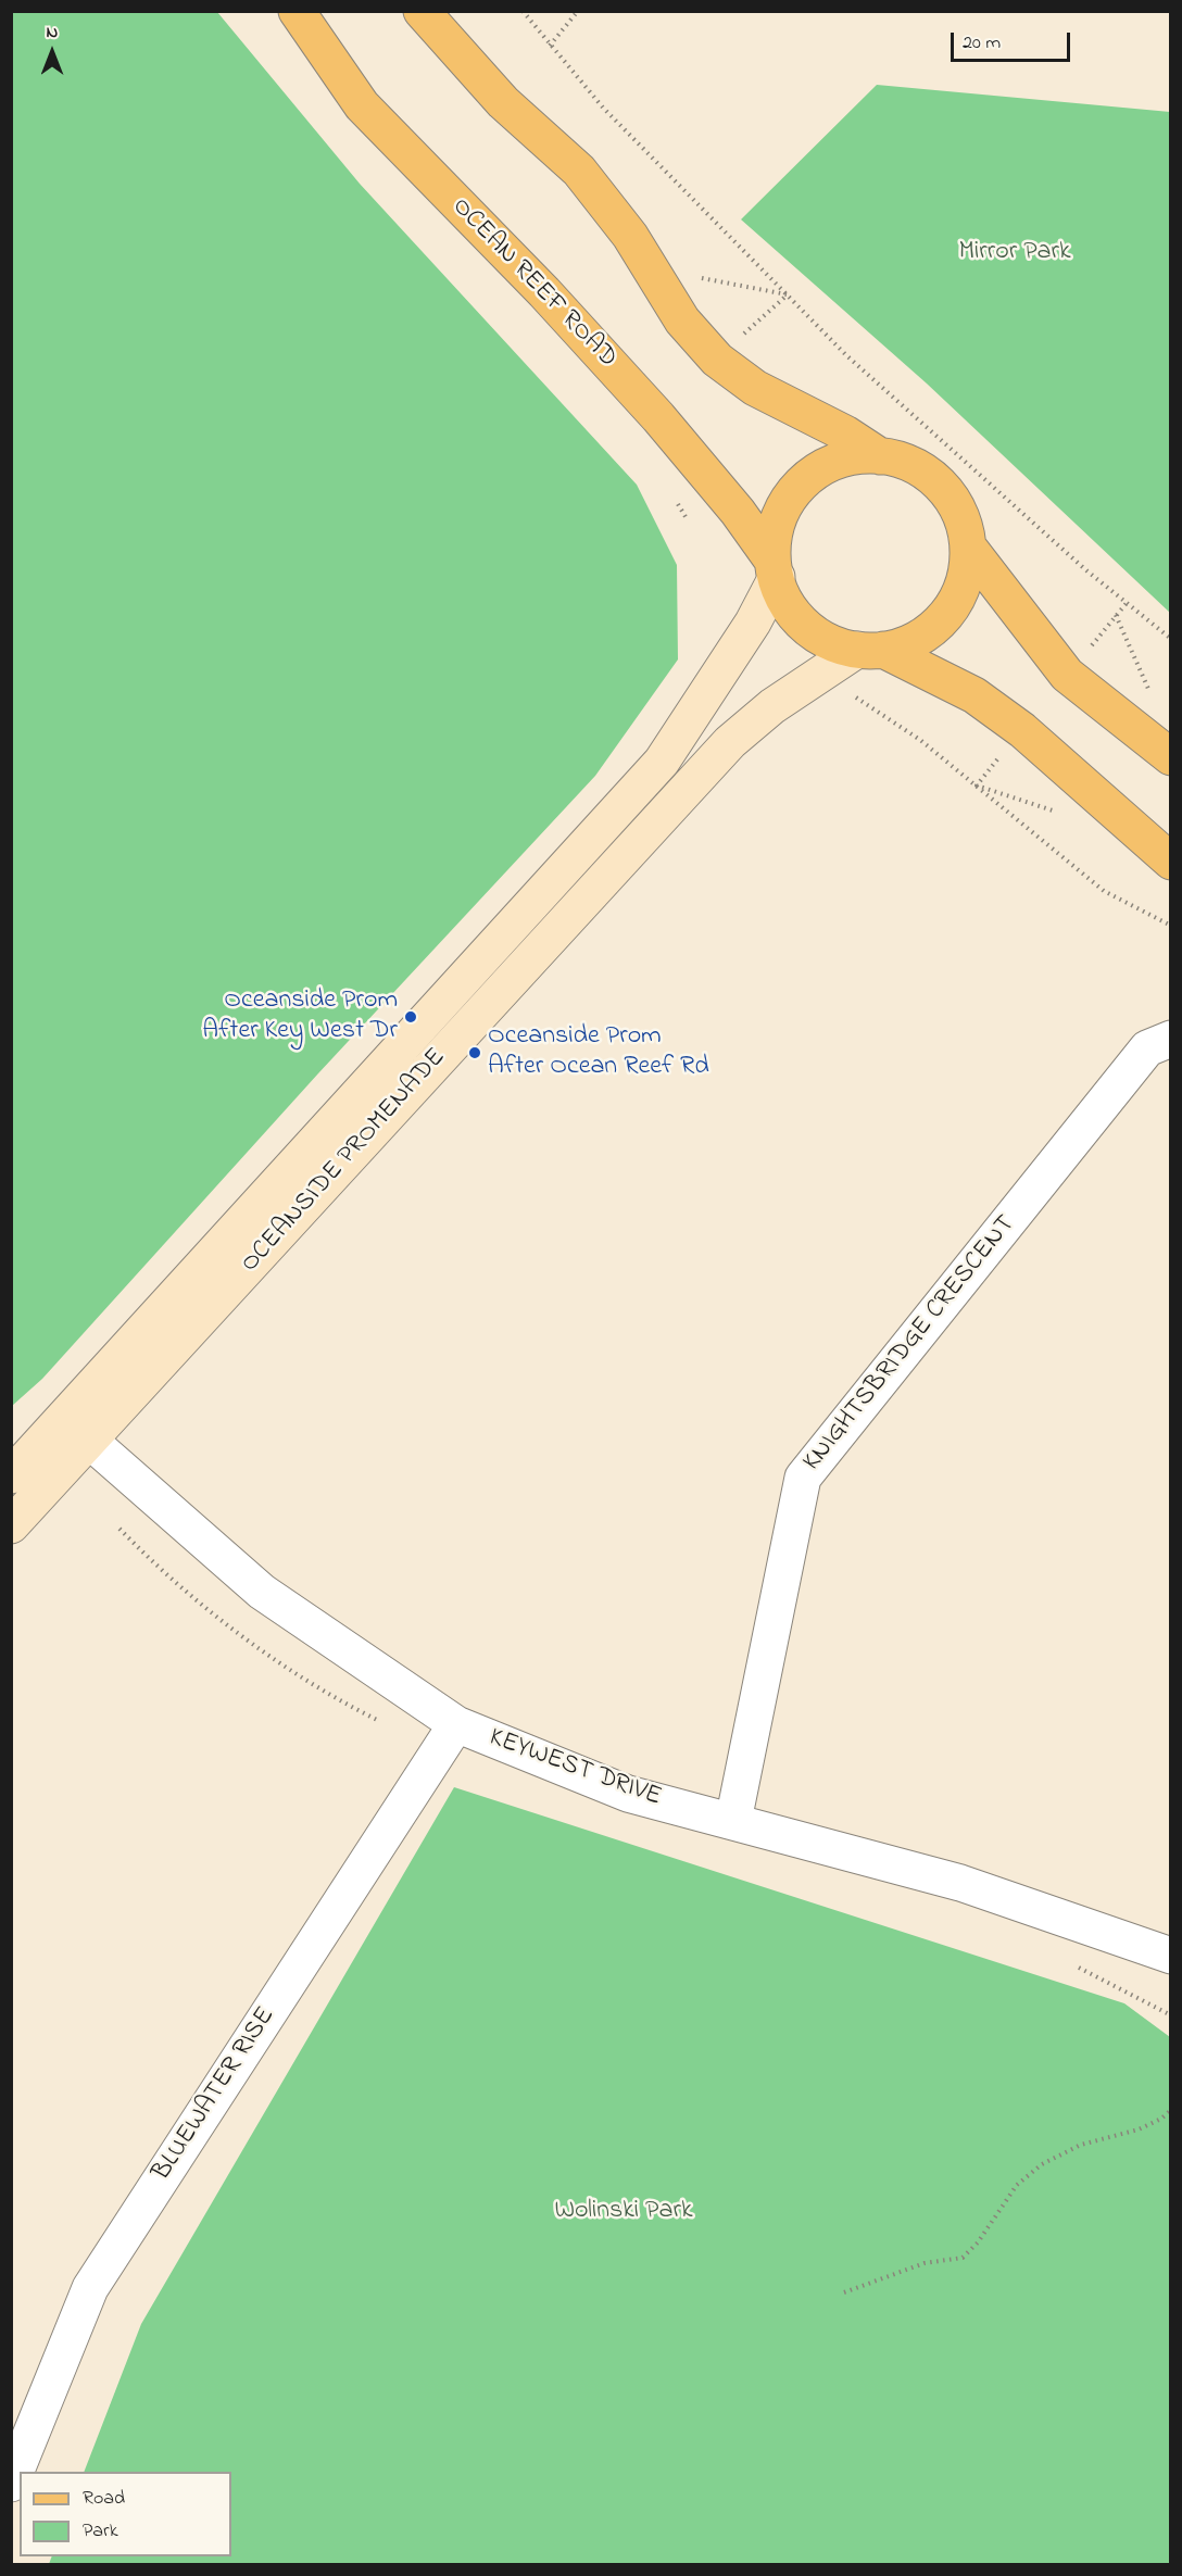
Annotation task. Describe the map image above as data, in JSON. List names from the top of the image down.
{
  "streets": {
    "main road": ["OCEAN REEF ROAD", "OCEANSIDE PROMENADE"],
    "street": ["KNIGHTSBRIDGE CRESCENT", "KEYWEST DRIVE", "BLUEWATER RISE"]
  },
  "crossings": [
    ["OCEAN REEF ROAD", "OCEANSIDE PROMENADE"],
    ["OCEANSIDE PROMENADE", "KEYWEST DRIVE"],
    ["KNIGHTSBRIDGE CRESCENT", "KEYWEST DRIVE"],
    ["KEYWEST DRIVE", "BLUEWATER RISE"]
  ],
  "parks": ["Mirror Park", "Wolinski Park"],
  "places": ["Oceanside Prom After Key West Dr", "Oceanside Prom After Ocean Reef Rd"],
  "legend": ["Road", "Park"],
  "scale_bar": "20 m",
  "north": "top"
}
